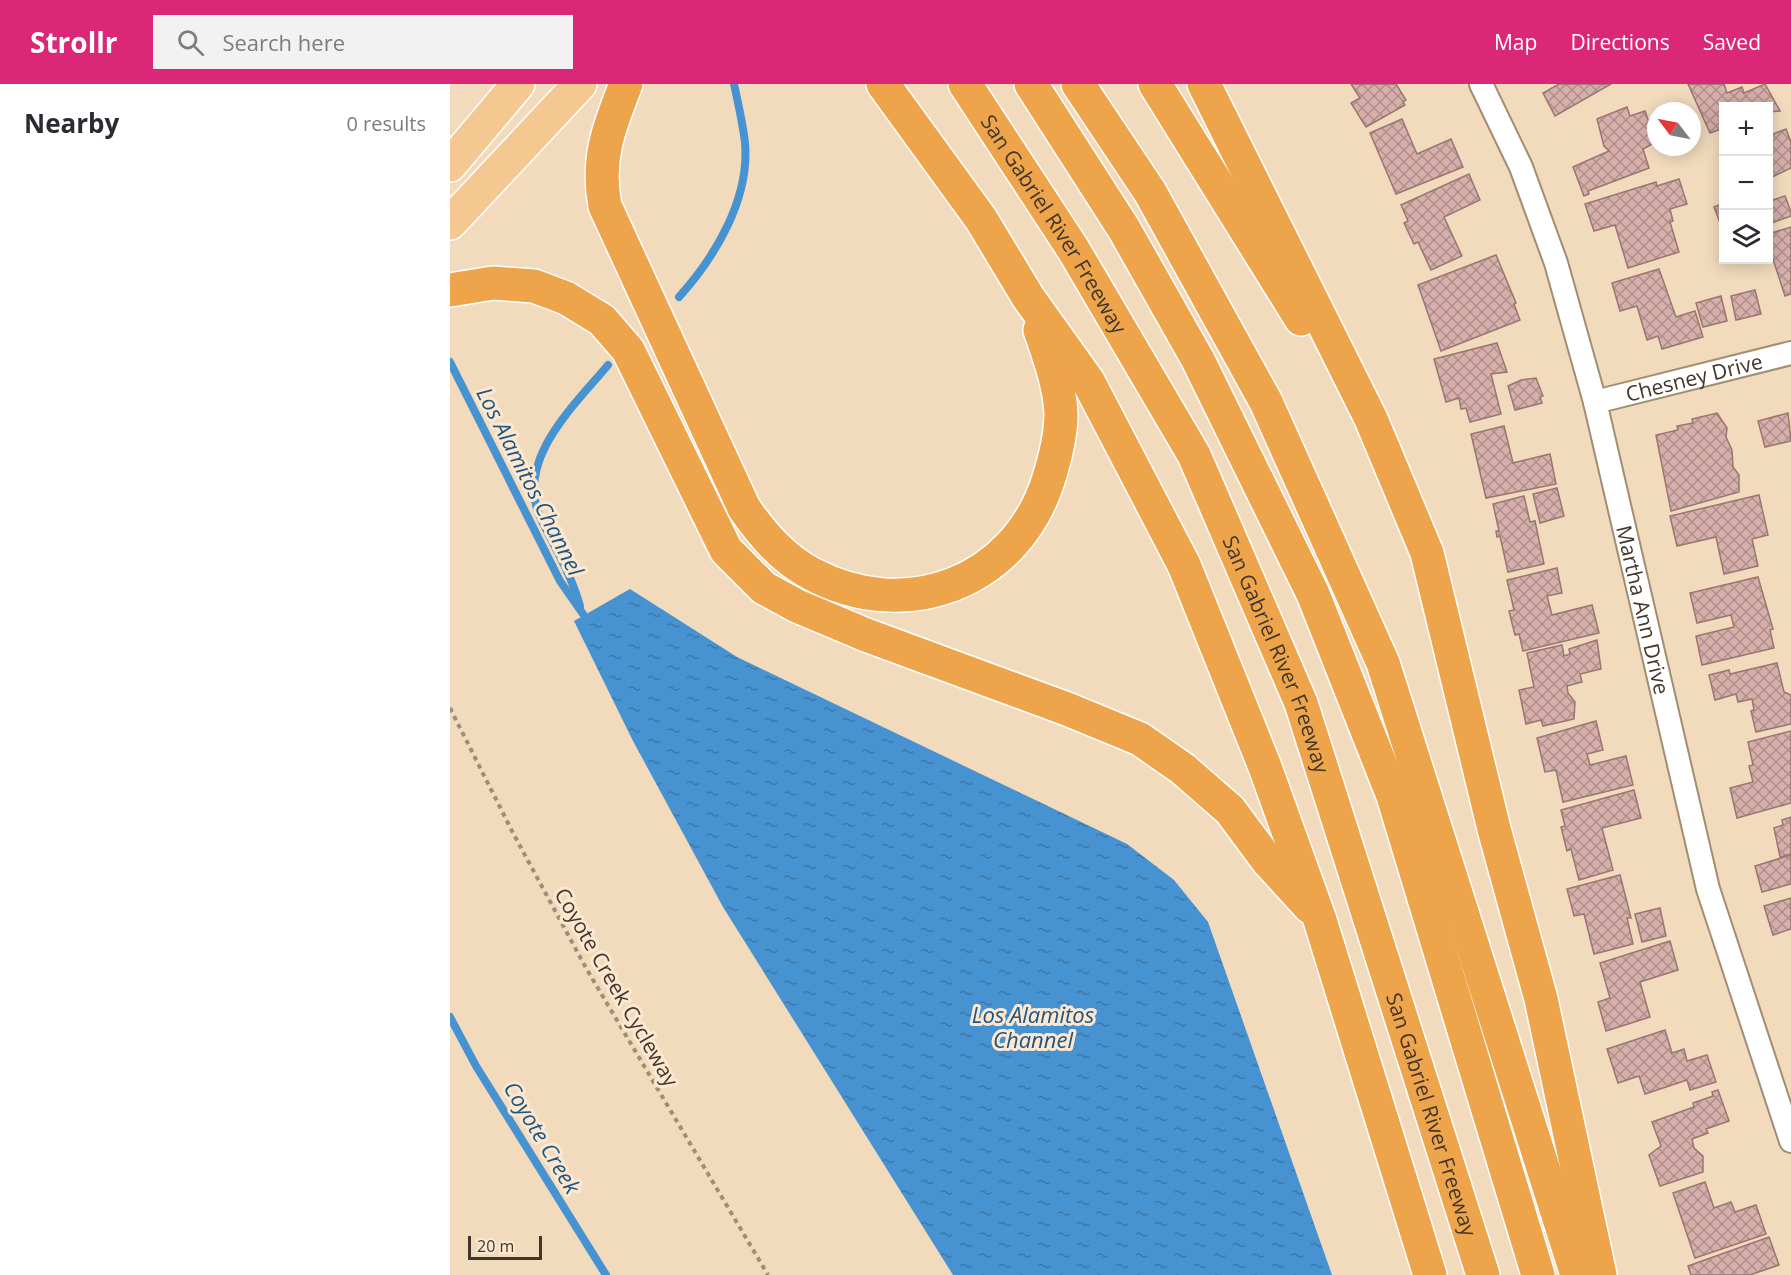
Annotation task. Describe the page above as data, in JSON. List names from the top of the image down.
{
  "streets": {
    "highway": ["San Gabriel River Freeway"],
    "street": ["Chesney Drive", "Martha Ann Drive"],
    "path": ["Coyote Creek Cycleway"]
  },
  "crossings": [
    ["Chesney Drive", "Martha Ann Drive"]
  ],
  "water": ["Los Alamitos Channel", "Coyote Creek"],
  "scale_bar": "20 m",
  "north": "top left",
  "page": {
    "header": "Strollr",
    "search": "Search here",
    "nav": ["Map", "Directions", "Saved"],
    "heading": ["Nearby", "0 results"],
    "map_buttons": ["+", "−"],
    "scale": "20 m"
  }
}
